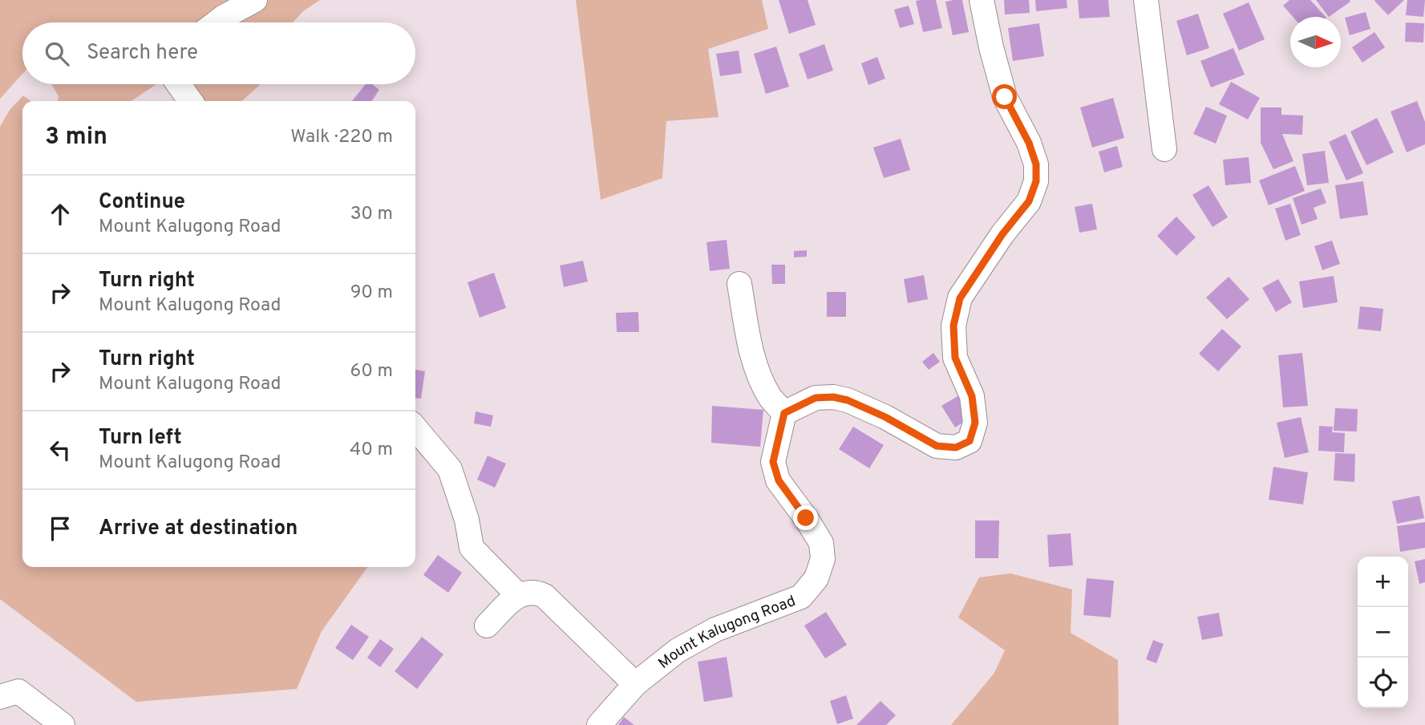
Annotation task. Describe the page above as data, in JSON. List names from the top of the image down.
{
  "streets": {
    "street": ["Mount Kalugong Road"]
  },
  "north": "right",
  "page": {
    "search": "Search here",
    "heading": ["3 min", "Walk · 220 m"],
    "list": [
      ["Continue", "Mount Kalugong Road", "30 m"],
      ["Turn right", "Mount Kalugong Road", "90 m"],
      ["Turn right", "Mount Kalugong Road", "60 m"],
      ["Turn left", "Mount Kalugong Road", "40 m"],
      "Arrive at destination"
    ],
    "map_buttons": ["+", "−"]
  }
}
